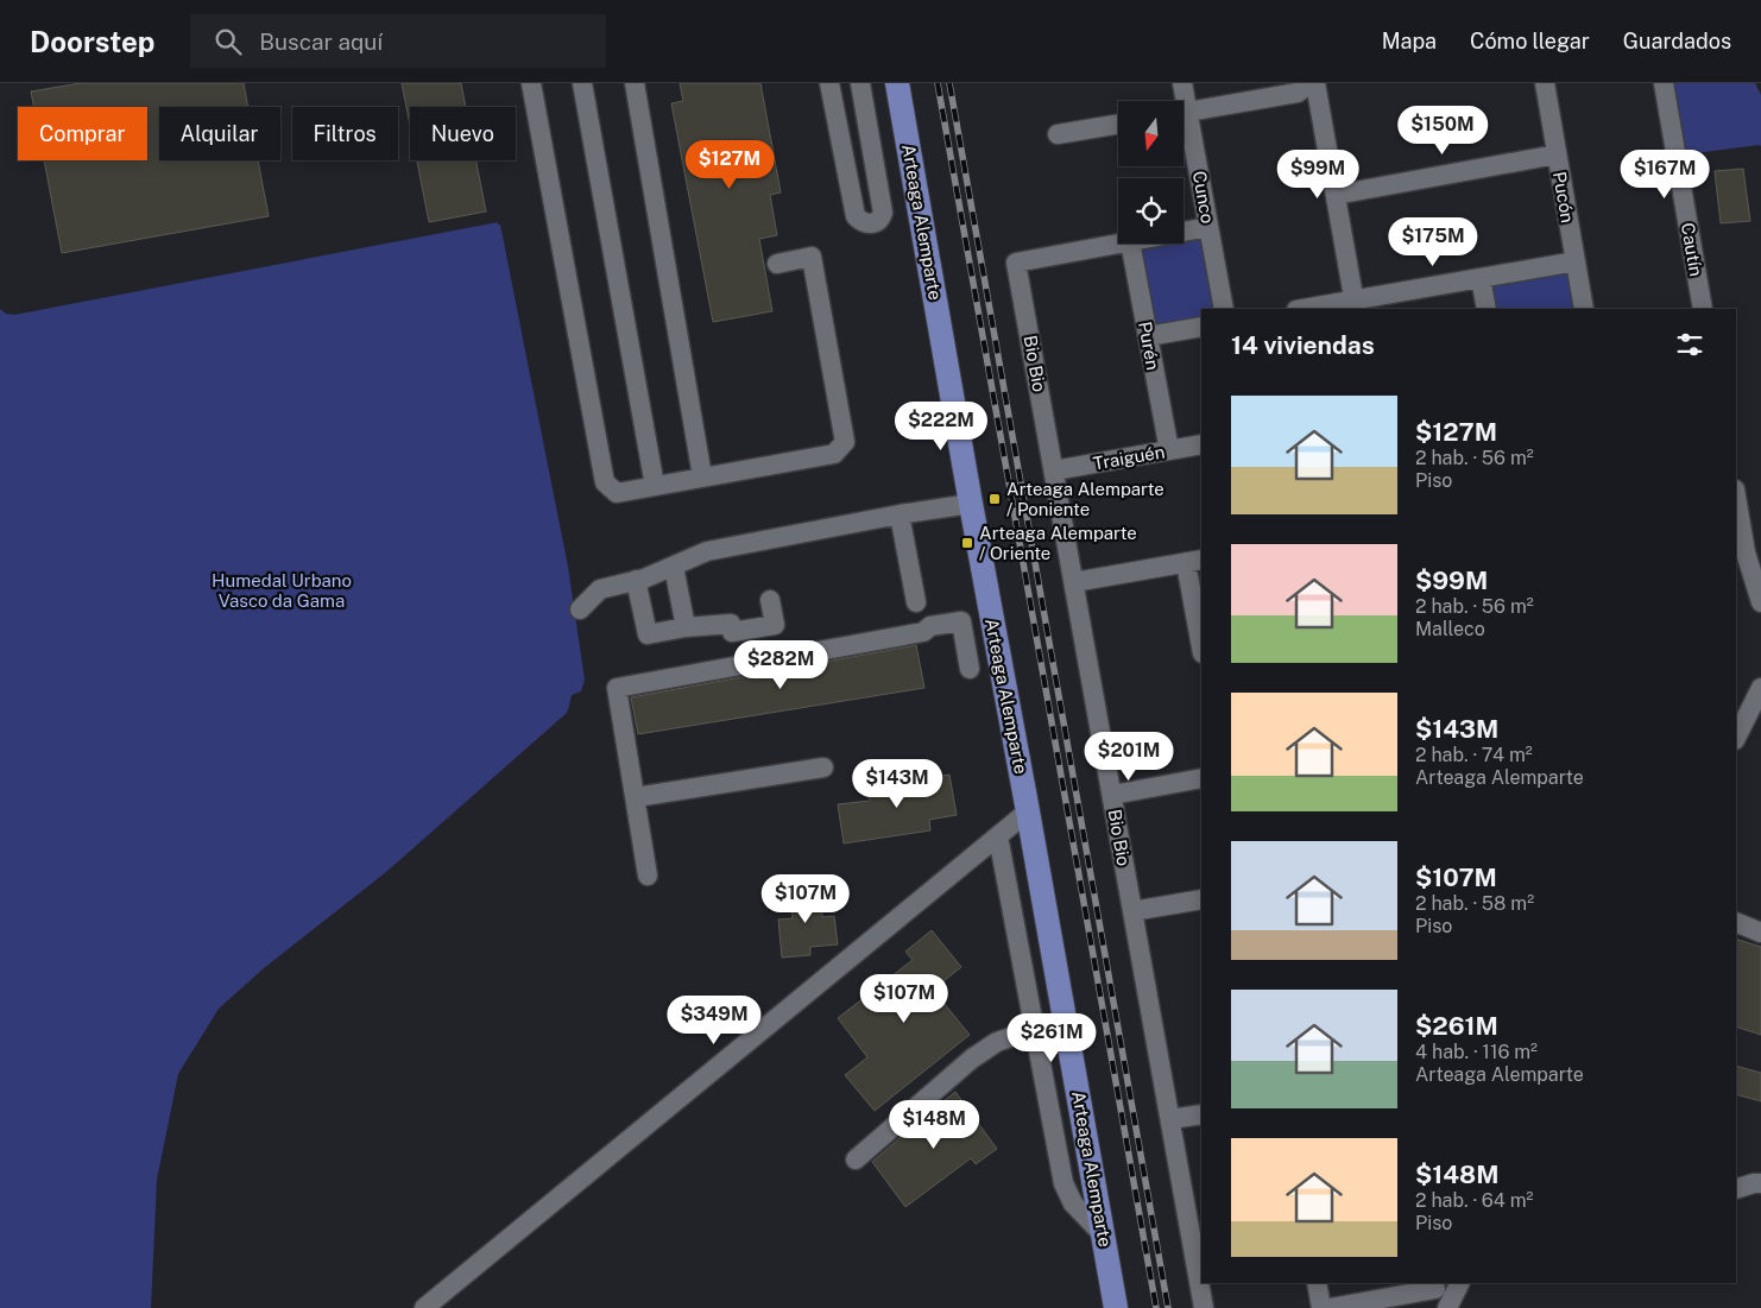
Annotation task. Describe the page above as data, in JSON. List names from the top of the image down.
{
  "streets": {
    "main road": ["Arteaga Alemparte"],
    "street": [
      "Cunco",
      "Pucón",
      "Cautín",
      "Purén",
      "Bio Bio",
      "Traiguén"
    ]
  },
  "crossings": [
    ["Purén", "Traiguén"],
    ["Bio Bio", "Traiguén"]
  ],
  "parks": ["Humedal Urbano Vasco da Gama"],
  "places": {
    "transit": ["Arteaga Alemparte / Poniente", "Arteaga Alemparte / Oriente"]
  },
  "north": "bottom",
  "page": {
    "header": "Doorstep",
    "search": "Buscar aquí",
    "nav": ["Mapa", "Cómo llegar", "Guardados"],
    "price": [
      "$150M",
      "$127M",
      "$99M",
      "$167M",
      "$175M",
      "$222M",
      "$282M",
      "$201M",
      "$143M",
      "$107M",
      "$107M",
      "$349M",
      "$261M",
      "$148M"
    ],
    "chip": [
      "Comprar",
      "Alquilar",
      "Filtros",
      "Nuevo"
    ],
    "heading": "14 viviendas",
    "list": [
      {
        "name": "$127M",
        "note": "2 hab. · 56 m² · Piso"
      },
      {
        "name": "$99M",
        "note": "2 hab. · 56 m² · Malleco"
      },
      {
        "name": "$143M",
        "note": "2 hab. · 74 m² · Arteaga Alemparte"
      },
      {
        "name": "$107M",
        "note": "2 hab. · 58 m² · Piso"
      },
      {
        "name": "$261M",
        "note": "4 hab. · 116 m² · Arteaga Alemparte"
      },
      {
        "name": "$148M",
        "note": "2 hab. · 64 m² · Piso"
      }
    ]
  }
}
